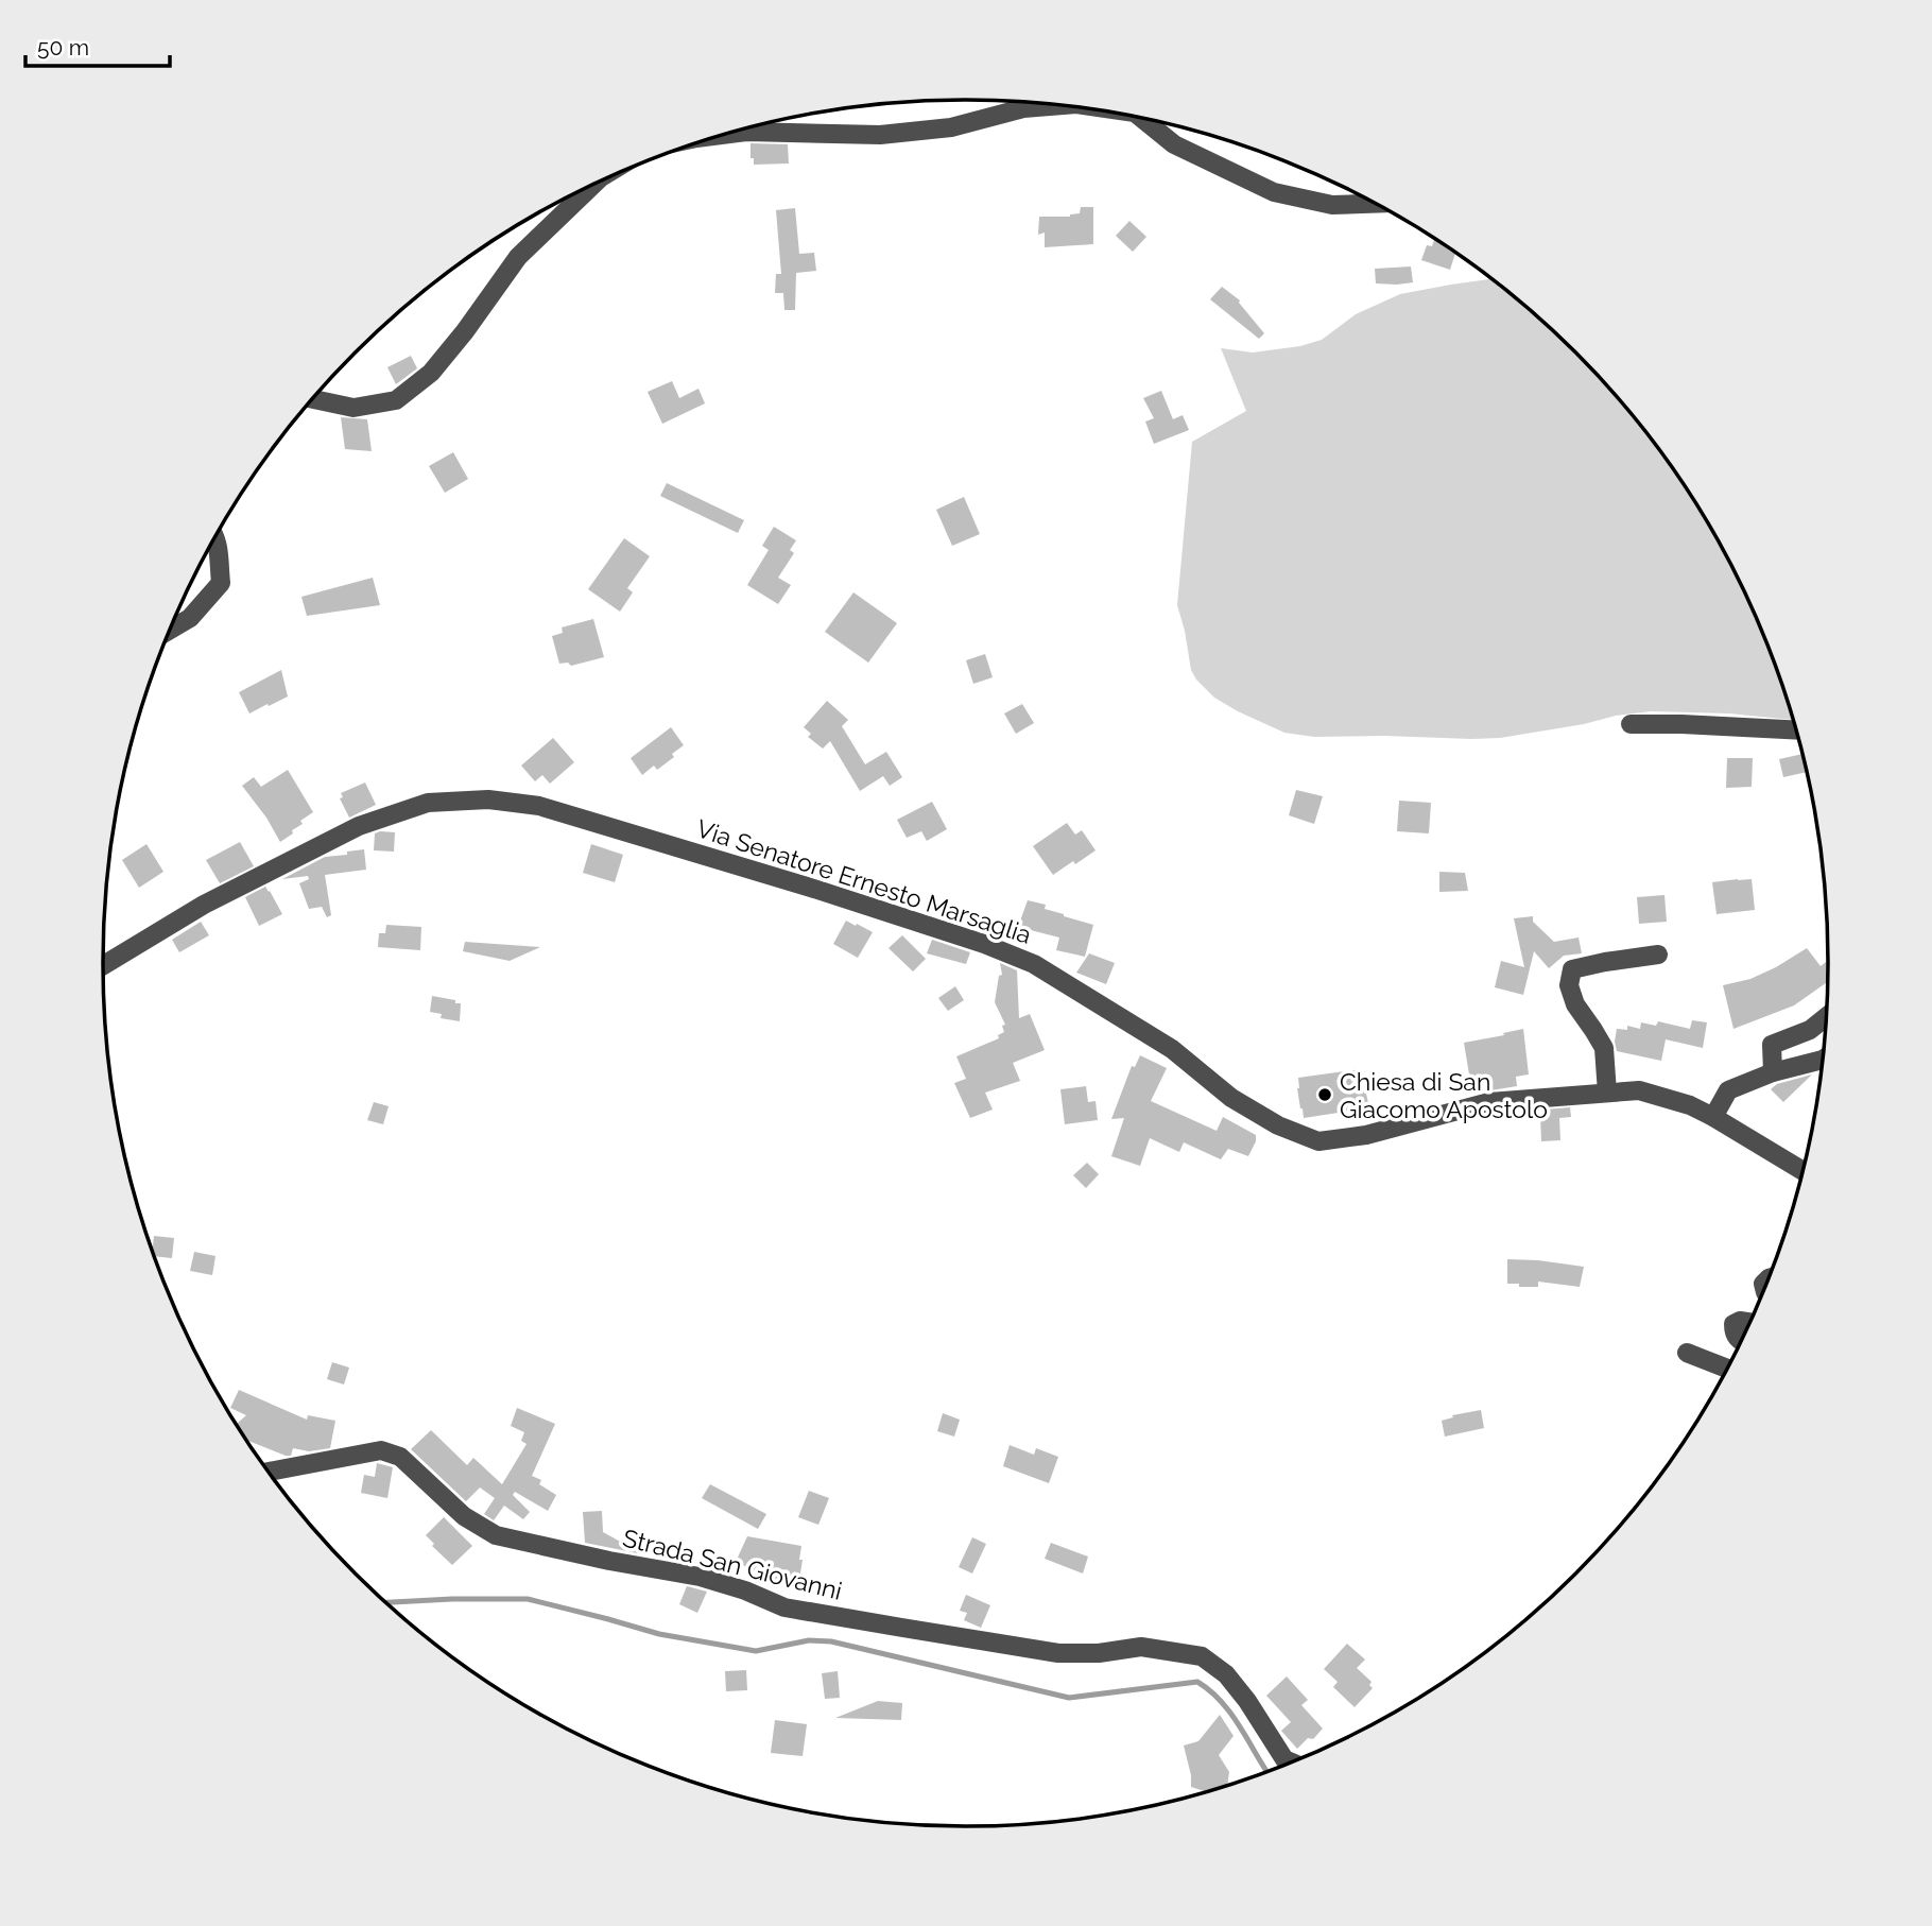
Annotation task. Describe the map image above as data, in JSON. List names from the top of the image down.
{
  "streets": {
    "street": ["Via Senatore Ernesto Marsaglia", "Strada San Giovanni"]
  },
  "places": ["Chiesa di San Giacomo Apostolo"],
  "scale_bar": "50 m"
}
